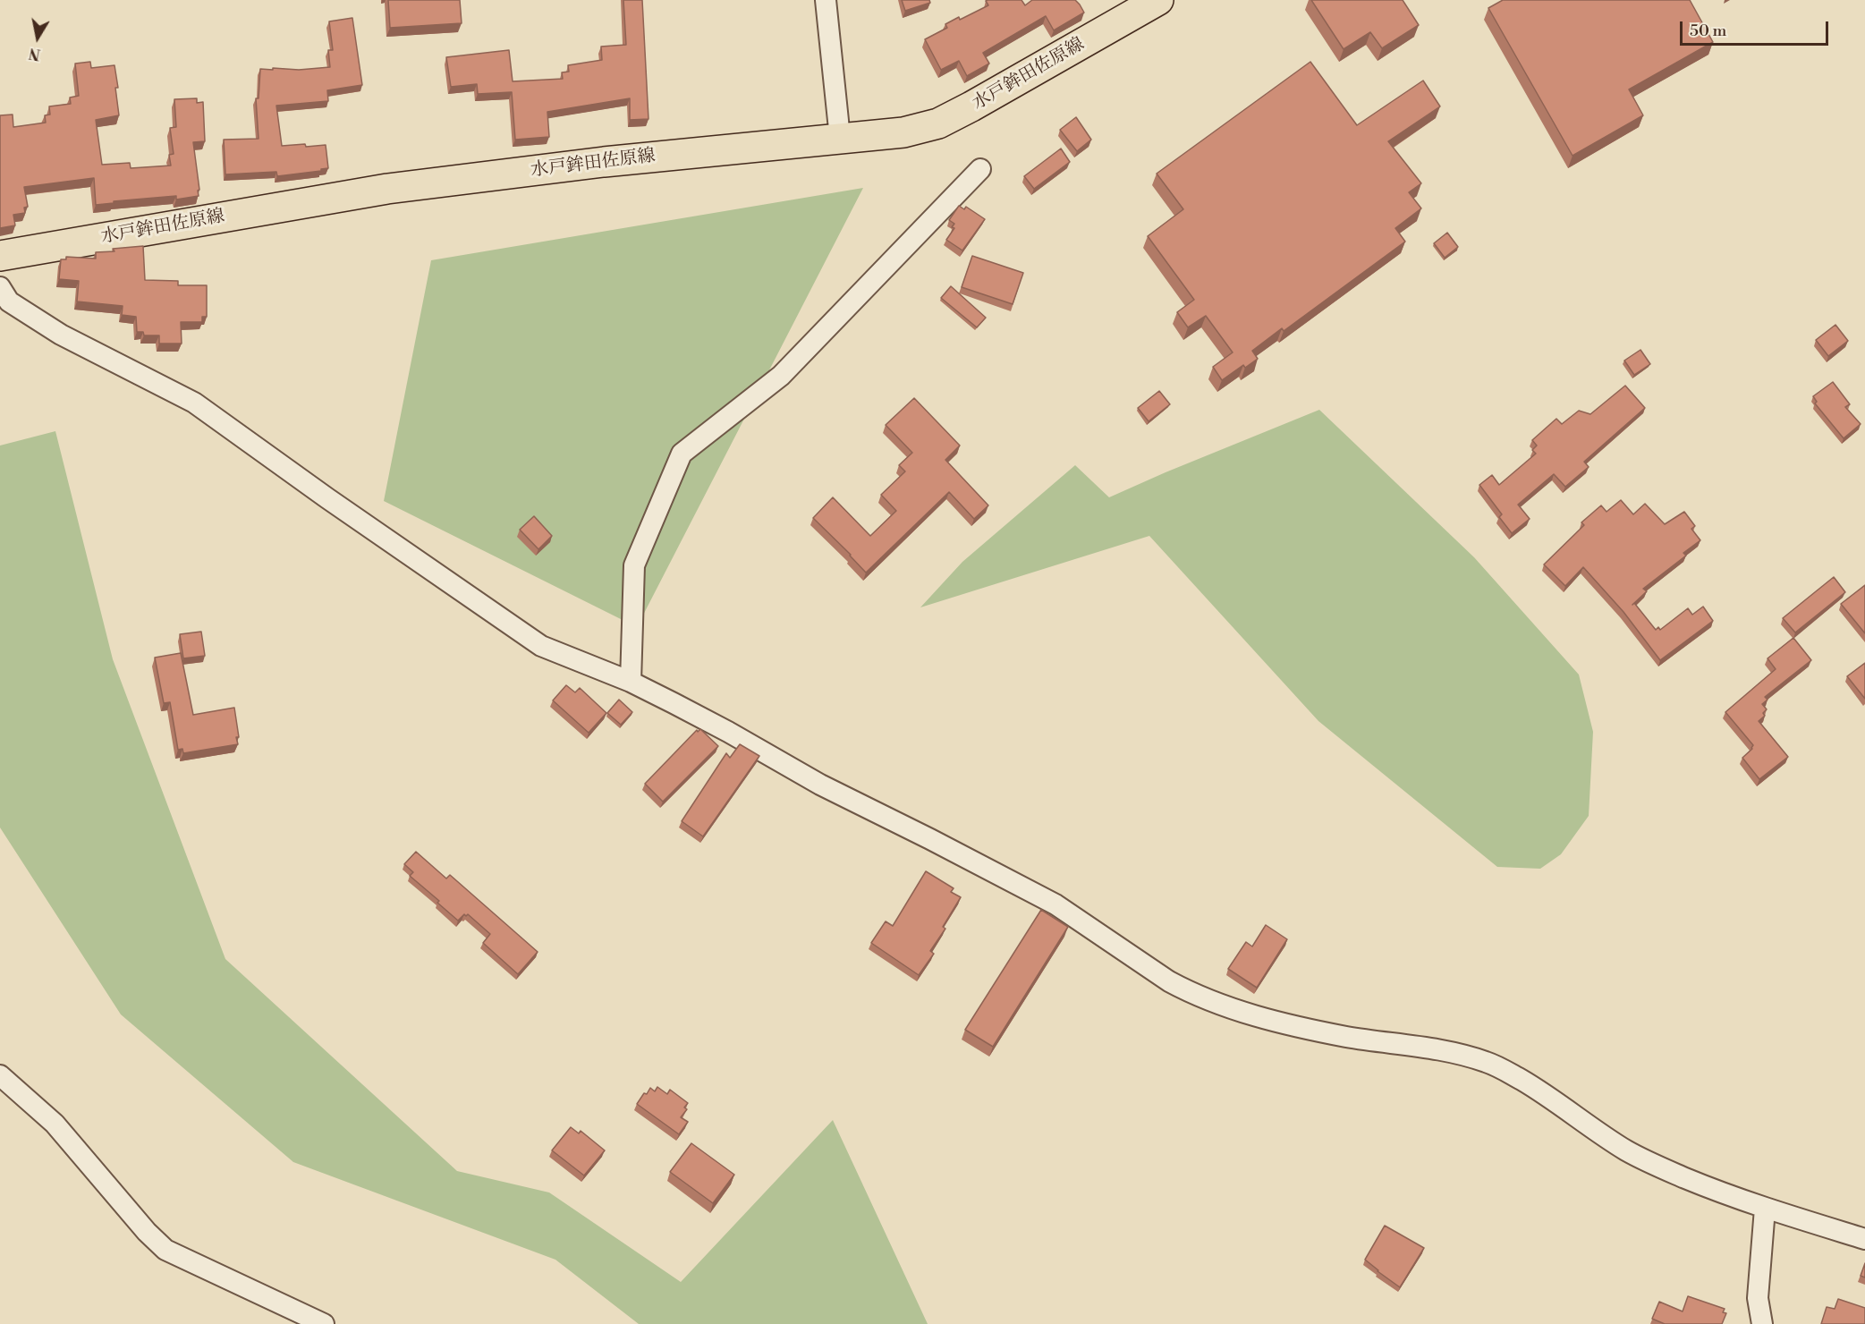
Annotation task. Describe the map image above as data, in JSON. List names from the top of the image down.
{
  "streets": {
    "main road": ["水戸鉾田佐原線"]
  },
  "scale_bar": "50 m",
  "north": "bottom"
}
